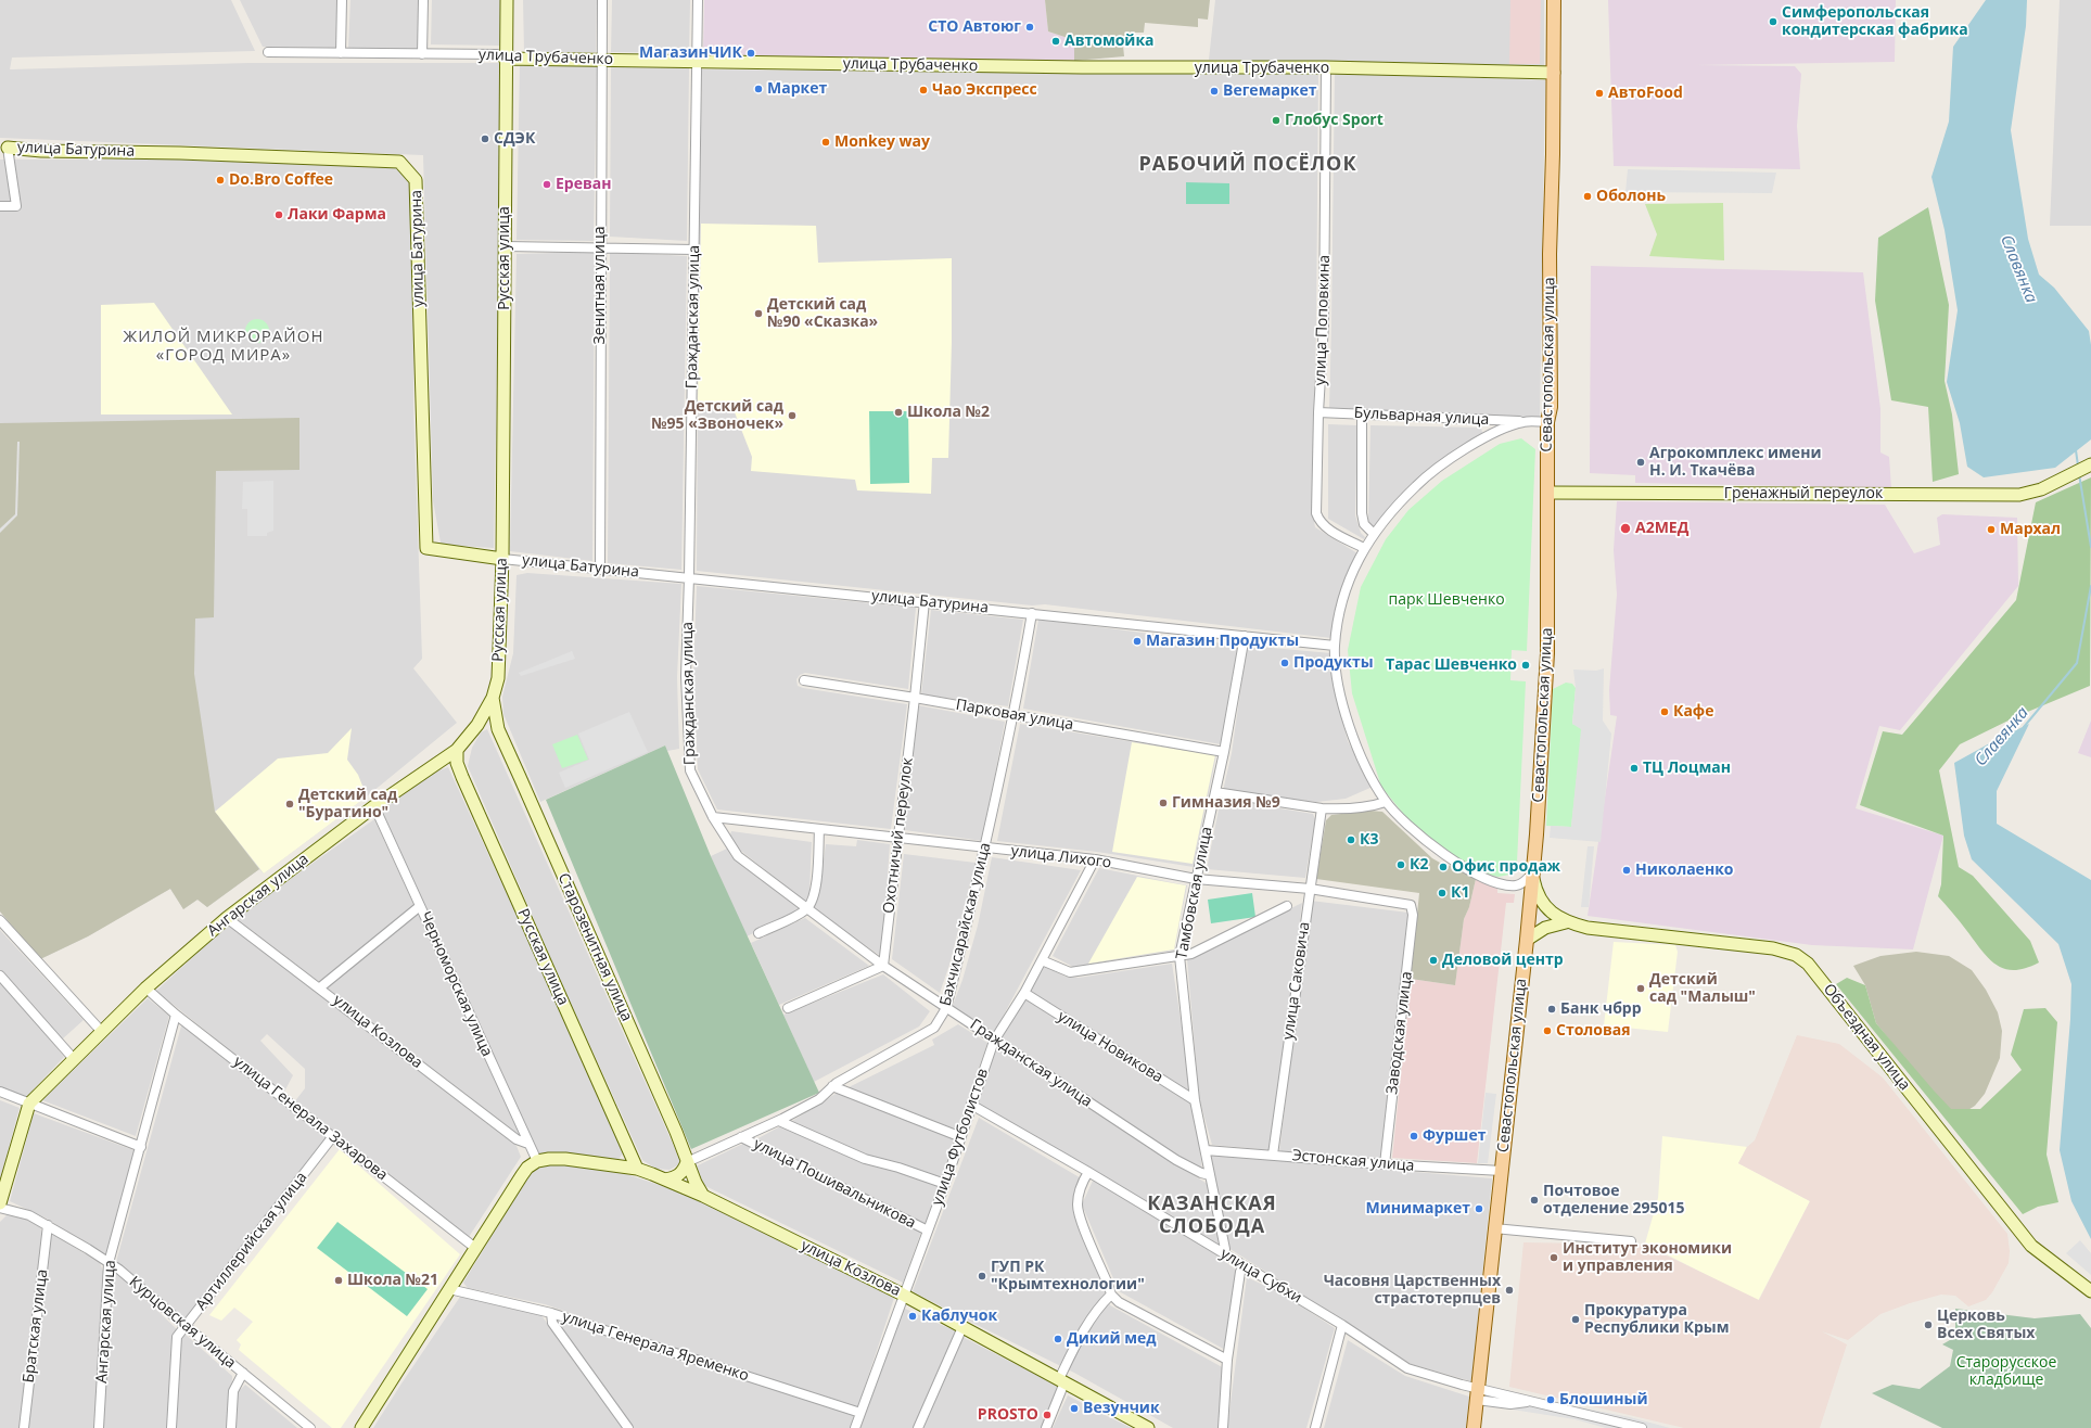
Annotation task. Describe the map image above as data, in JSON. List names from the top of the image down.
{
  "streets": {
    "main road": [
      "улица Трубаченко",
      "улица Батурина",
      "Русская улица",
      "Севастопольская улица",
      "Гренажный переулок",
      "Ангарская улица",
      "Бахчисарайская улица",
      "Старозенитная улица",
      "улица Козлова",
      "Объездная улица"
    ],
    "street": [
      "Зенитная улица",
      "Гражданская улица",
      "улица Поповкина",
      "Бульварная улица",
      "Парковая улица",
      "Охотничий переулок",
      "улица Лихого",
      "Тамбовская улица",
      "улица Саковича",
      "Черноморская улица",
      "Заводская улица",
      "улица Новикова",
      "улица Генерала Захарова",
      "улица Футболистов",
      "Эстонская улица",
      "улица Пошивальникова",
      "Артиллерийская улица",
      "улица Субхи",
      "Курцовская улица",
      "Братская улица",
      "улица Генерала Яременко"
    ]
  },
  "crossings": [
    ["улица Трубаченко", "Русская улица"],
    ["улица Трубаченко", "Зенитная улица"],
    ["улица Трубаченко", "Гражданская улица"],
    ["улица Трубаченко", "улица Поповкина"],
    ["улица Трубаченко", "Севастопольская улица"],
    ["улица Батурина", "Русская улица"],
    ["улица Батурина", "Зенитная улица"],
    ["улица Батурина", "Гражданская улица"],
    ["улица Батурина", "Охотничий переулок"],
    ["улица Батурина", "Тамбовская улица"],
    ["улица Батурина", "Бахчисарайская улица"],
    ["Русская улица", "Ангарская улица"],
    ["Русская улица", "Старозенитная улица"],
    ["Русская улица", "улица Козлова"],
    ["Гражданская улица", "Охотничий переулок"],
    ["Гражданская улица", "улица Лихого"],
    ["Гражданская улица", "Тамбовская улица"],
    ["Гражданская улица", "Бахчисарайская улица"],
    ["Гражданская улица", "улица Футболистов"],
    ["улица Поповкина", "Бульварная улица"],
    ["Севастопольская улица", "Бульварная улица"],
    ["Севастопольская улица", "Гренажный переулок"],
    ["Севастопольская улица", "Объездная улица"],
    ["Севастопольская улица", "Эстонская улица"],
    ["Севастопольская улица", "улица Субхи"],
    ["Парковая улица", "Охотничий переулок"],
    ["Парковая улица", "Тамбовская улица"],
    ["Парковая улица", "Бахчисарайская улица"],
    ["Охотничий переулок", "улица Лихого"],
    ["улица Лихого", "Тамбовская улица"],
    ["улица Лихого", "Бахчисарайская улица"],
    ["улица Лихого", "улица Саковича"],
    ["улица Лихого", "Заводская улица"],
    ["улица Лихого", "улица Футболистов"],
    ["Тамбовская улица", "улица Новикова"],
    ["Тамбовская улица", "Эстонская улица"],
    ["Тамбовская улица", "улица Субхи"],
    ["Ангарская улица", "Черноморская улица"],
    ["Ангарская улица", "улица Козлова"],
    ["Ангарская улица", "улица Генерала Захарова"],
    ["Ангарская улица", "Курцовская улица"],
    ["Бахчисарайская улица", "Старозенитная улица"],
    ["Бахчисарайская улица", "улица Козлова"],
    ["Бахчисарайская улица", "улица Пошивальникова"],
    ["Старозенитная улица", "улица Козлова"],
    ["улица Саковича", "Эстонская улица"],
    ["Черноморская улица", "улица Козлова"],
    ["улица Козлова", "улица Футболистов"],
    ["Заводская улица", "Эстонская улица"],
    ["улица Новикова", "улица Футболистов"],
    ["улица Генерала Захарова", "Артиллерийская улица"],
    ["улица Футболистов", "улица Пошивальникова"],
    ["улица Футболистов", "улица Субхи"],
    ["улица Футболистов", "улица Генерала Яременко"],
    ["Артиллерийская улица", "Курцовская улица"],
    ["Курцовская улица", "Братская улица"]
  ],
  "districts": ["РАБОЧИЙ ПОСЁЛОК", "ЖИЛОЙ МИКРОРАЙОН «ГОРОД МИРА»", "КАЗАНСКАЯ СЛОБОДА"],
  "water": ["Славянка"],
  "parks": ["парк Шевченко", "Старорусское кладбище"],
  "places": [
    "Симферопольская кондитерская фабрика",
    "СТО Автоюг",
    "Автомойка",
    "МагазинЧИК",
    "Маркет",
    "Чао Экспресс",
    "Вегемаркет",
    "АвтоFood",
    "Глобус Sport",
    "СДЭК",
    "Monkey way",
    "Do.Bro Coffee",
    "Ереван",
    "Оболонь",
    "Лаки Фарма",
    "Детский сад №90 «Сказка»",
    "Школа №2",
    "Детский сад №95 «Звоночек»",
    "Агрокомплекс имени Н. И. Ткачёва",
    "А2МЕД",
    "Мархал",
    "Магазин Продукты",
    "Продукты",
    "Тарас Шевченко",
    "Кафе",
    "ТЦ Лоцман",
    "Гимназия №9",
    "Детский сад \"Буратино\"",
    "К3",
    "К2",
    "Офис продаж",
    "Николаенко",
    "К1",
    "Деловой центр",
    "Детский сад \"Малыш\"",
    "Банк чбрр",
    "Столовая",
    "Фуршет",
    "Почтовое отделение 295015",
    "Минимаркет",
    "Институт экономики и управления",
    "ГУП РК \"Крымтехнологии\"",
    "Школа №21",
    "Часовня Царственных страстотерпцев",
    "Каблучок",
    "Прокуратура Республики Крым",
    "Церковь Всех Святых",
    "Дикий мед",
    "Блошиный",
    "Везунчик",
    "PROSTO"
  ]
}
